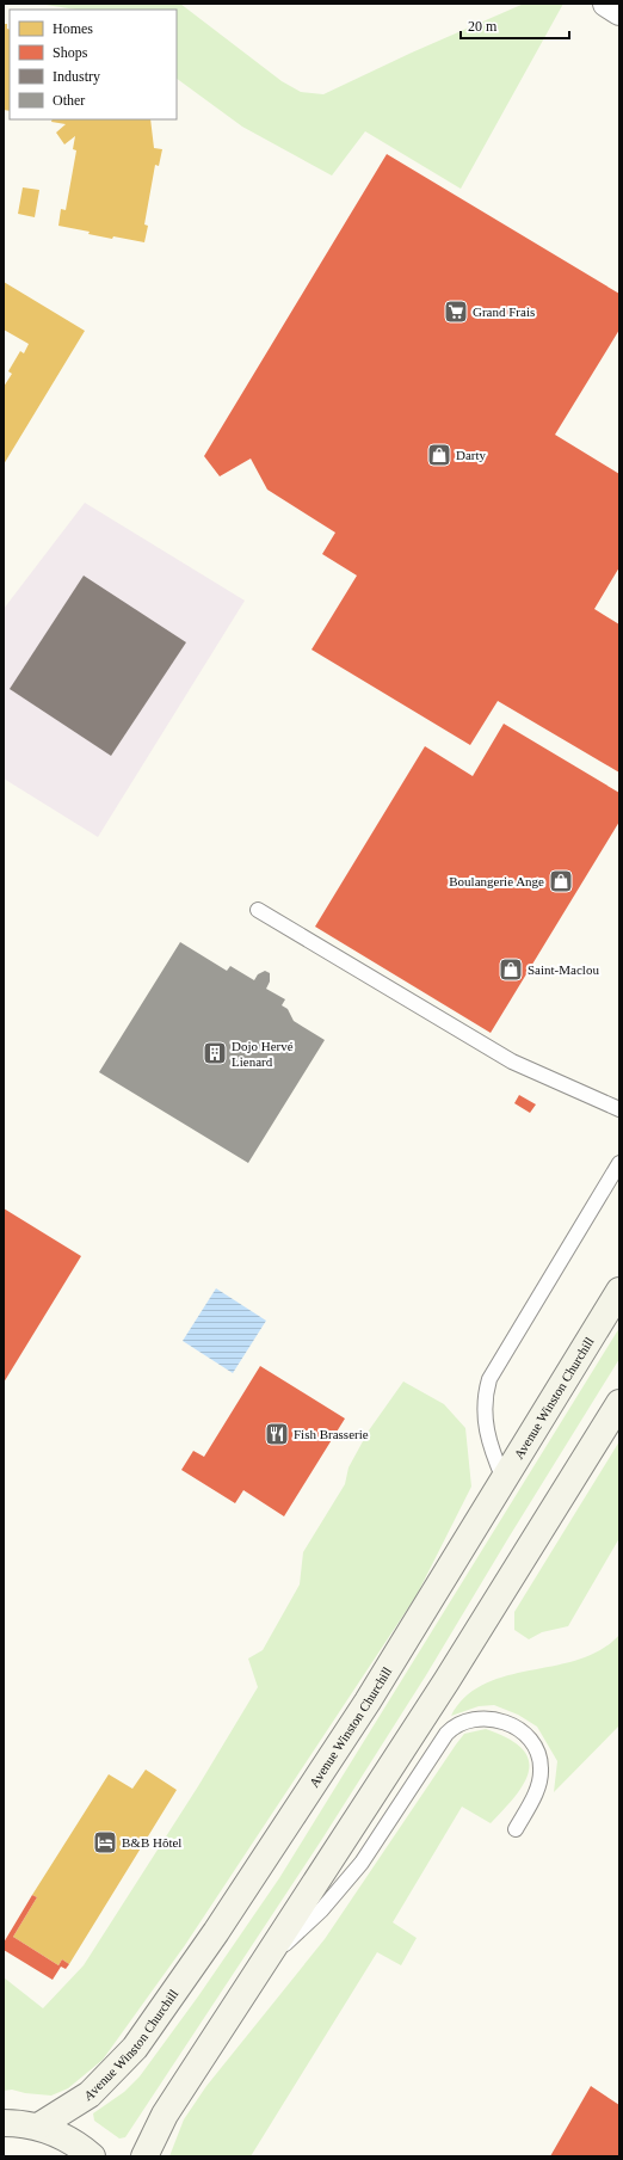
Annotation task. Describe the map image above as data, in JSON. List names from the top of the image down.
{
  "streets": {
    "main road": ["Avenue Winston Churchill"]
  },
  "places": {
    "supermarket": ["Grand Frais"],
    "shop": ["Darty", "Boulangerie Ange", "Saint-Maclou"],
    "building": ["Dojo Hervé Lienard"],
    "restaurant": ["Fish Brasserie"],
    "hotel": ["B&B Hôtel"]
  },
  "legend": [
    "Homes",
    "Shops",
    "Industry",
    "Other"
  ],
  "scale_bar": "20 m"
}
